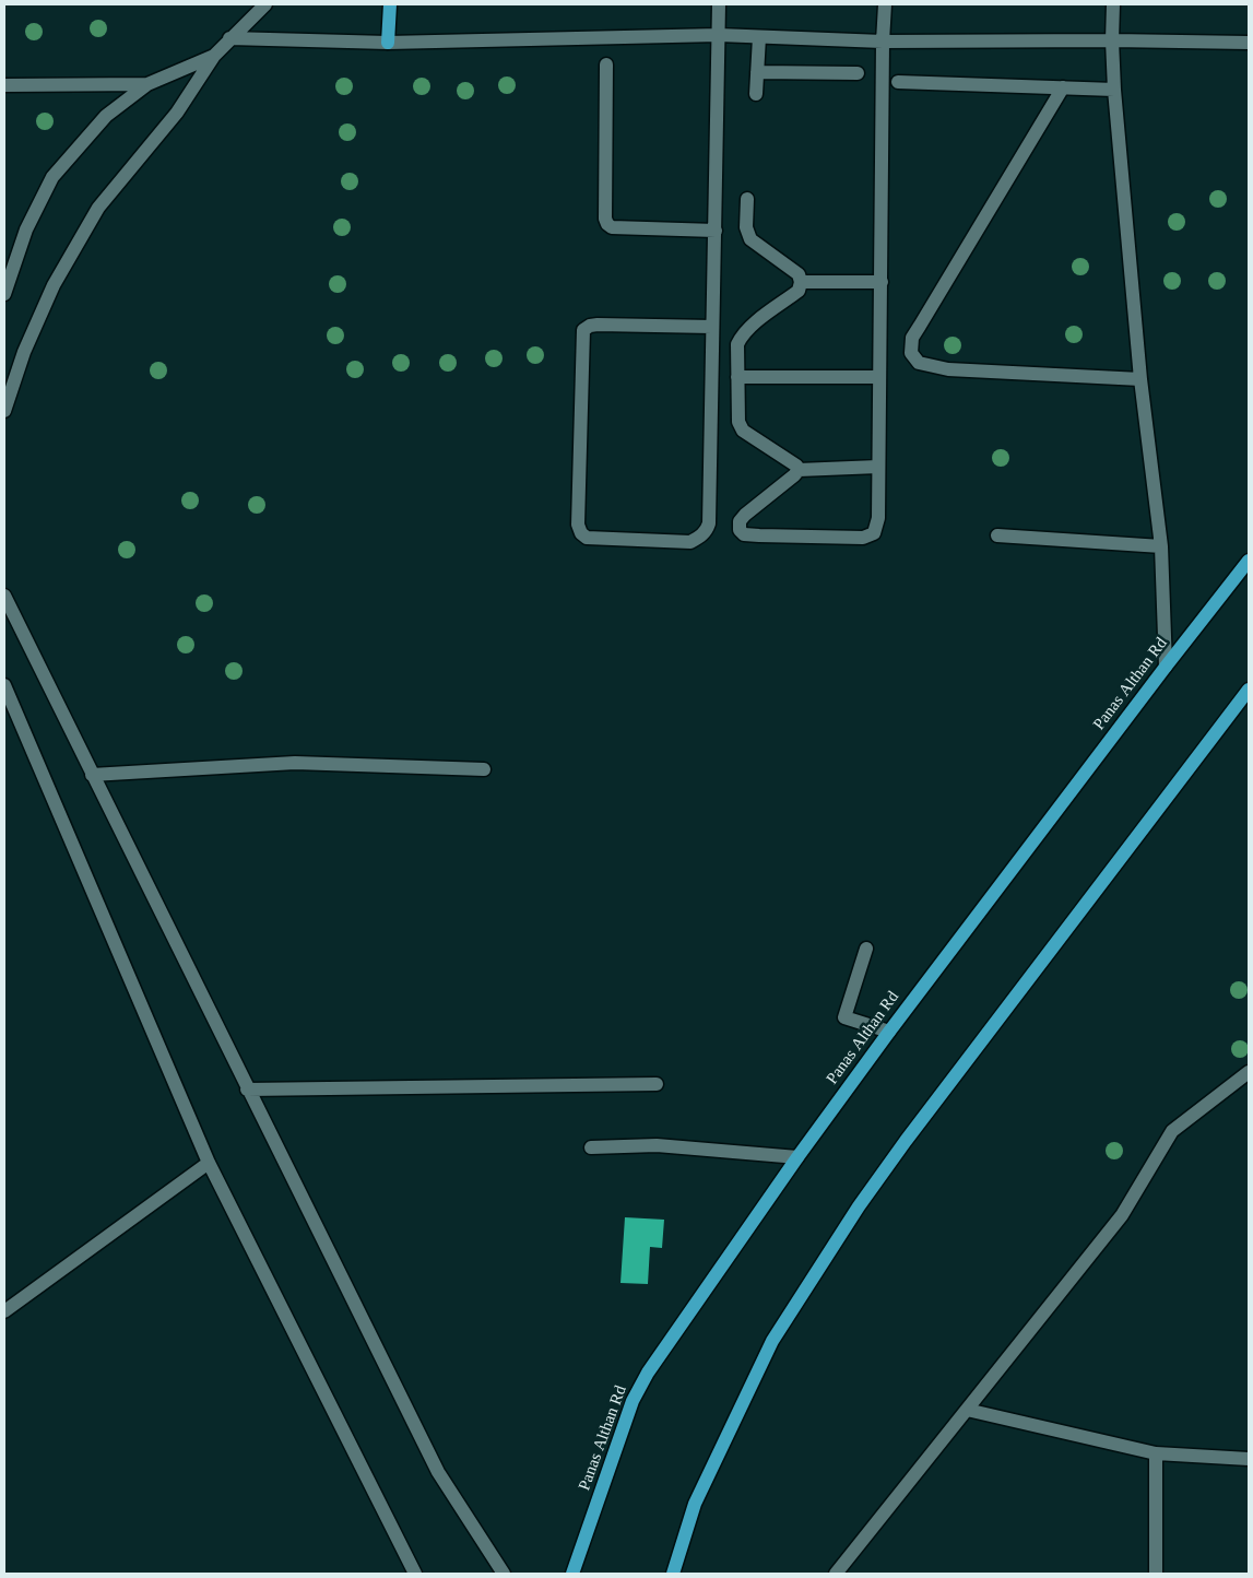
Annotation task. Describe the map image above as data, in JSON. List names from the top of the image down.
{
  "streets": {
    "main road": ["Panas Althan Rd"]
  }
}
